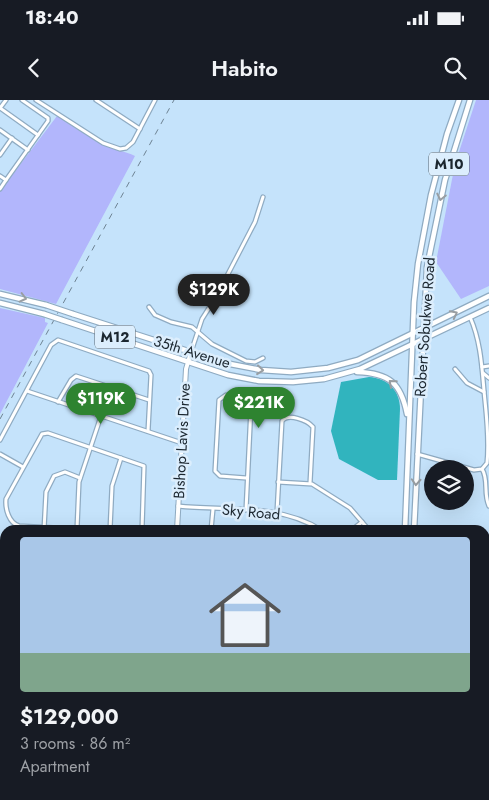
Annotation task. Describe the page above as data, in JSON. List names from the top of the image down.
{
  "streets": {
    "main road": [
      "M10",
      "Robert Sobukwe Road",
      "M12",
      "35th Avenue"
    ],
    "street": ["Bishop Lavis Drive", "Sky Road"]
  },
  "crossings": [
    ["Robert Sobukwe Road", "M12"],
    ["Robert Sobukwe Road", "35th Avenue"],
    ["M12", "35th Avenue"],
    ["35th Avenue", "Bishop Lavis Drive"],
    ["Bishop Lavis Drive", "Sky Road"]
  ],
  "page": {
    "status": "18:40",
    "header": "Habito",
    "price": ["$129K", "$119K", "$221K"],
    "list": [
      {
        "name": "$129,000",
        "note": "3 rooms · 86 m² · Apartment"
      }
    ]
  }
}
